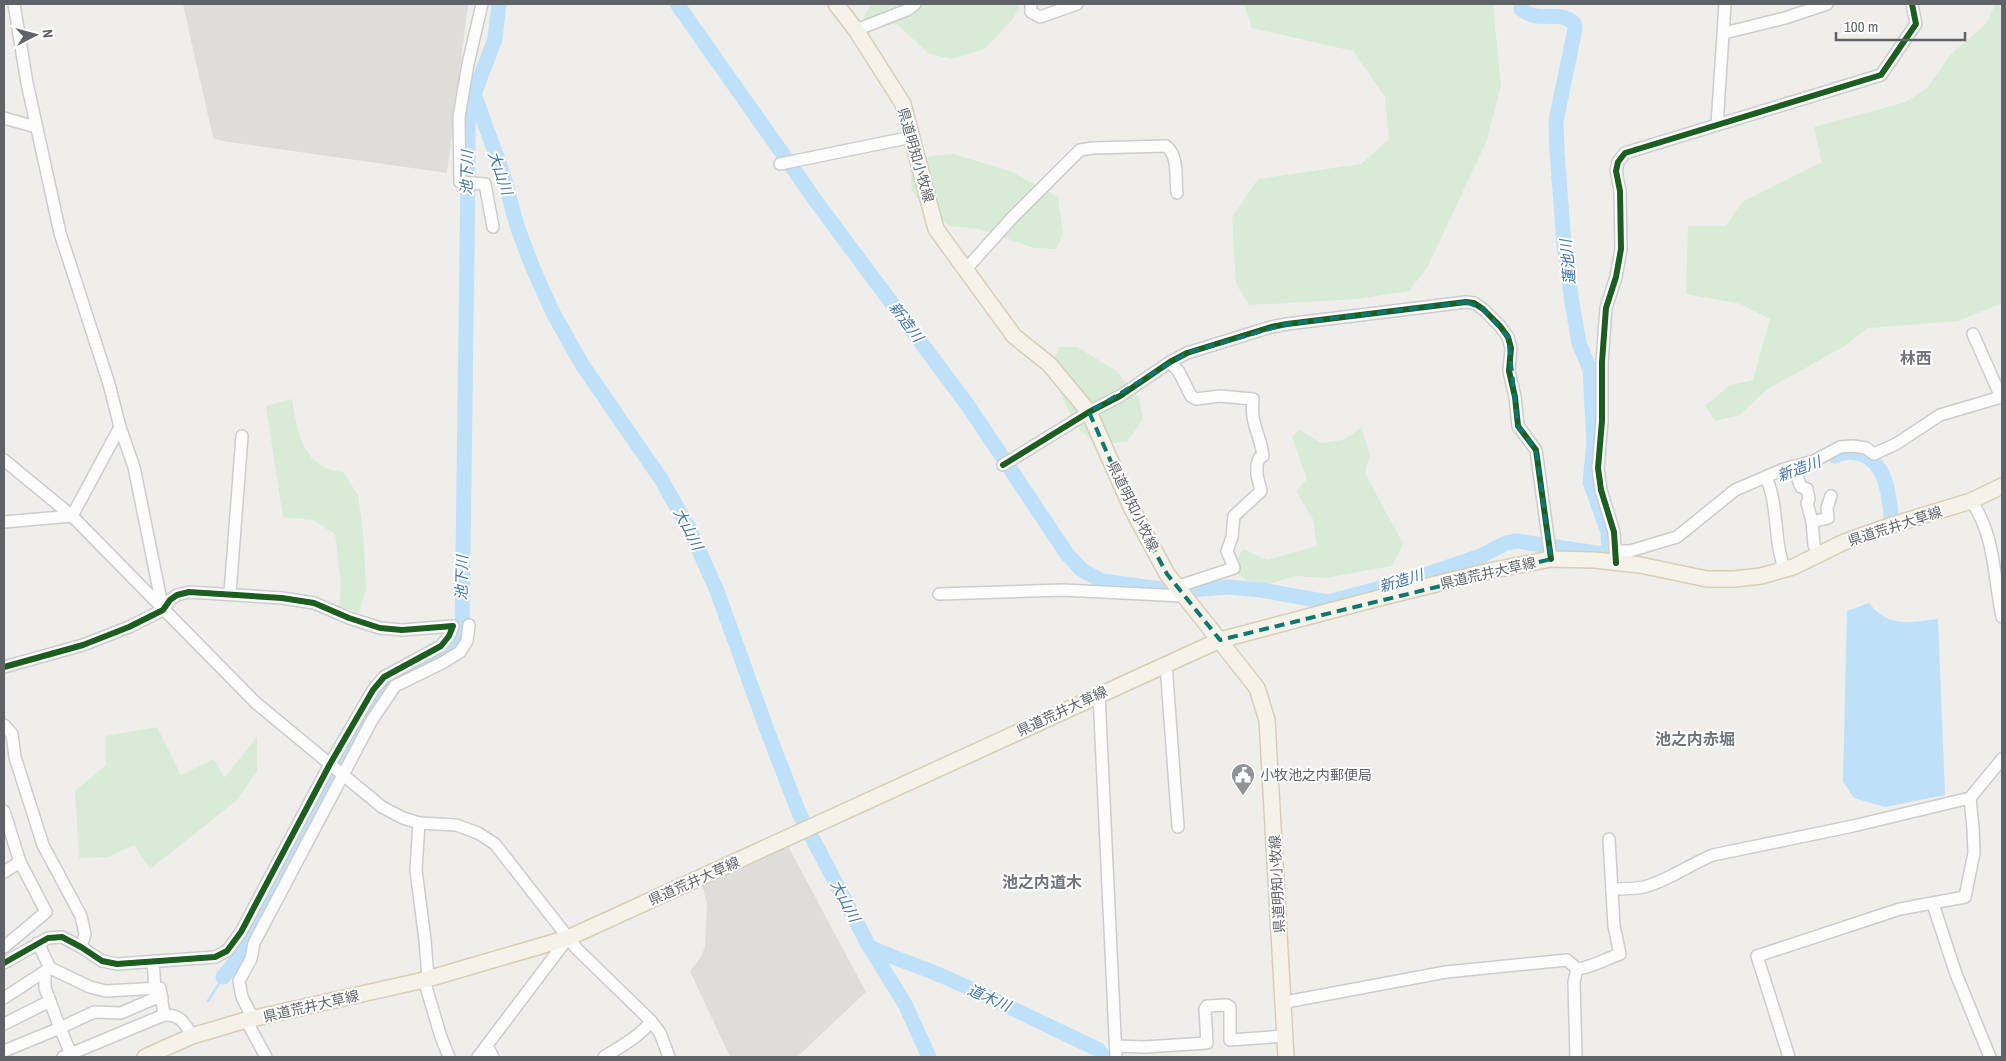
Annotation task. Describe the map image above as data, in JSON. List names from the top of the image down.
{
  "streets": {
    "main road": ["県道明知小牧線", "県道荒井大草線"]
  },
  "crossings": [
    ["県道明知小牧線", "県道荒井大草線"]
  ],
  "districts": ["林西", "池之内赤堀", "池之内道木"],
  "water": [
    "池下川",
    "大山川",
    "蓮池川",
    "新造川",
    "道木川"
  ],
  "places": {
    "public building": ["小牧池之内郵便局"]
  },
  "scale_bar": "100 m",
  "north": "right"
}
